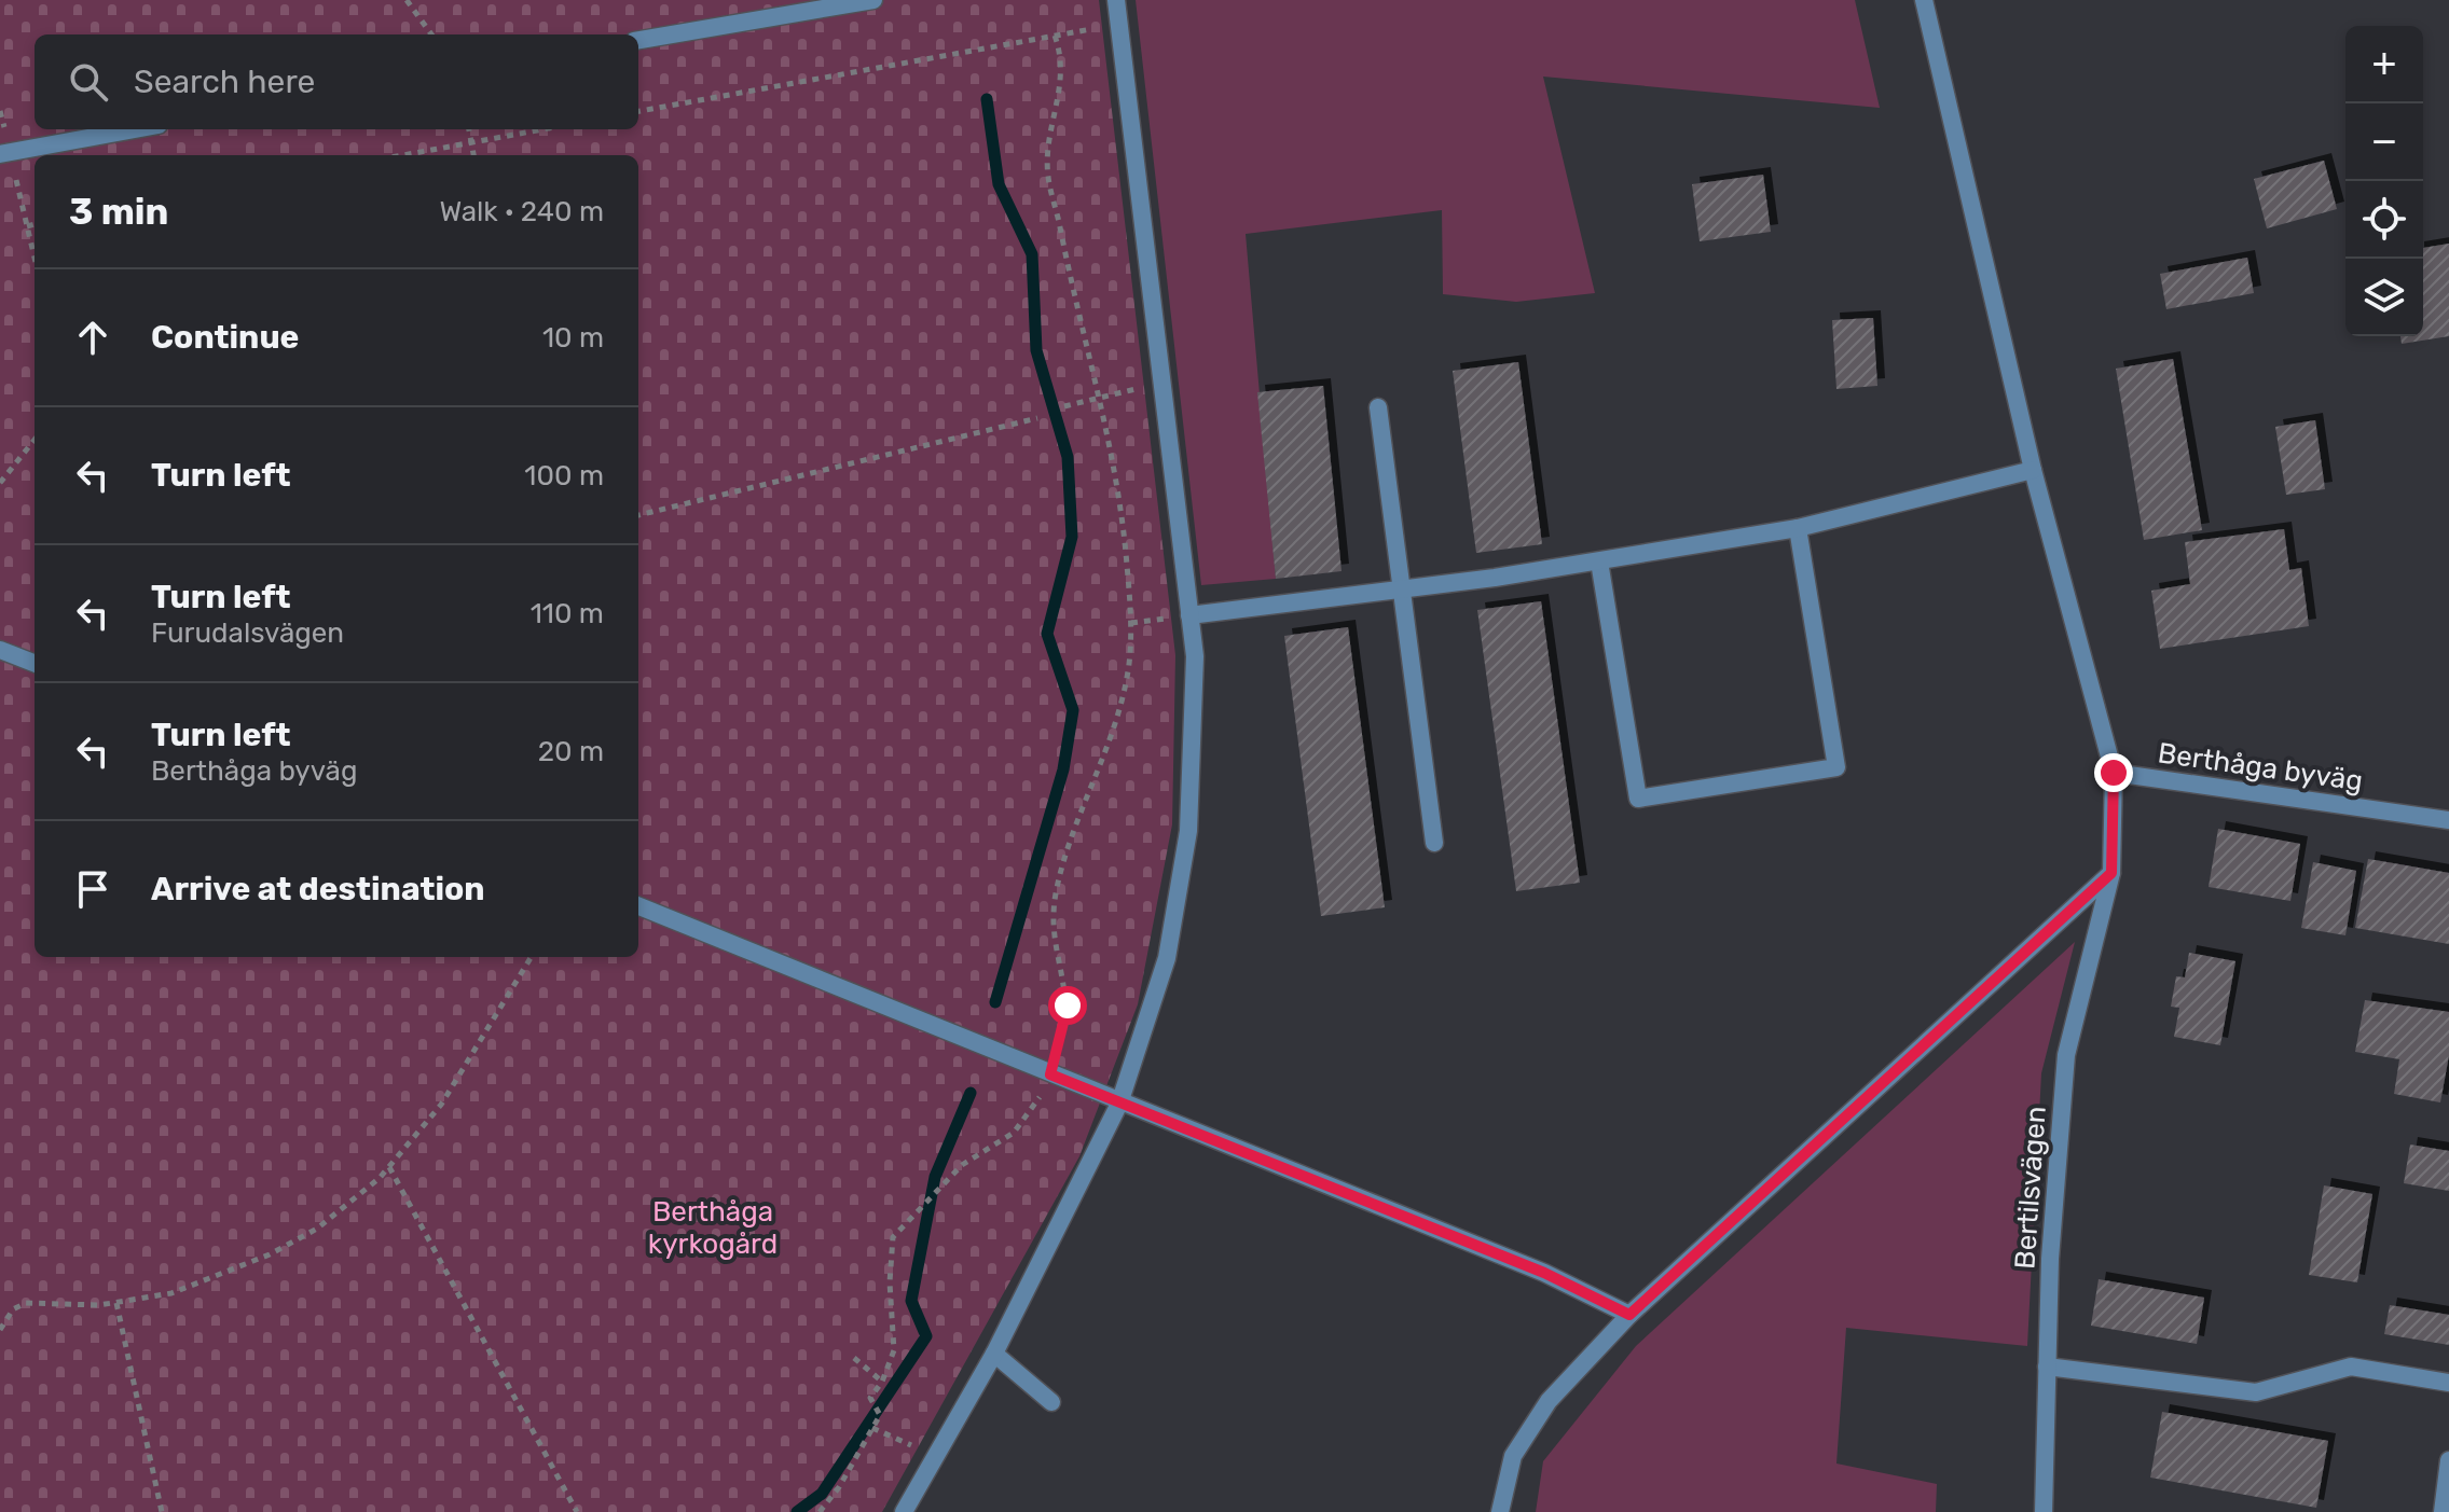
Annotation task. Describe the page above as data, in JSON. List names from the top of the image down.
{
  "streets": {
    "street": ["Berthåga byväg", "Bertilsvägen"]
  },
  "parks": ["Berthåga kyrkogård"],
  "page": {
    "map_buttons": ["+", "−"],
    "search": "Search here",
    "heading": ["3 min", "Walk · 240 m"],
    "list": [
      ["Continue", "10 m"],
      ["Turn left", "100 m"],
      ["Turn left", "Furudalsvägen", "110 m"],
      ["Turn left", "Berthåga byväg", "20 m"],
      "Arrive at destination"
    ]
  }
}
